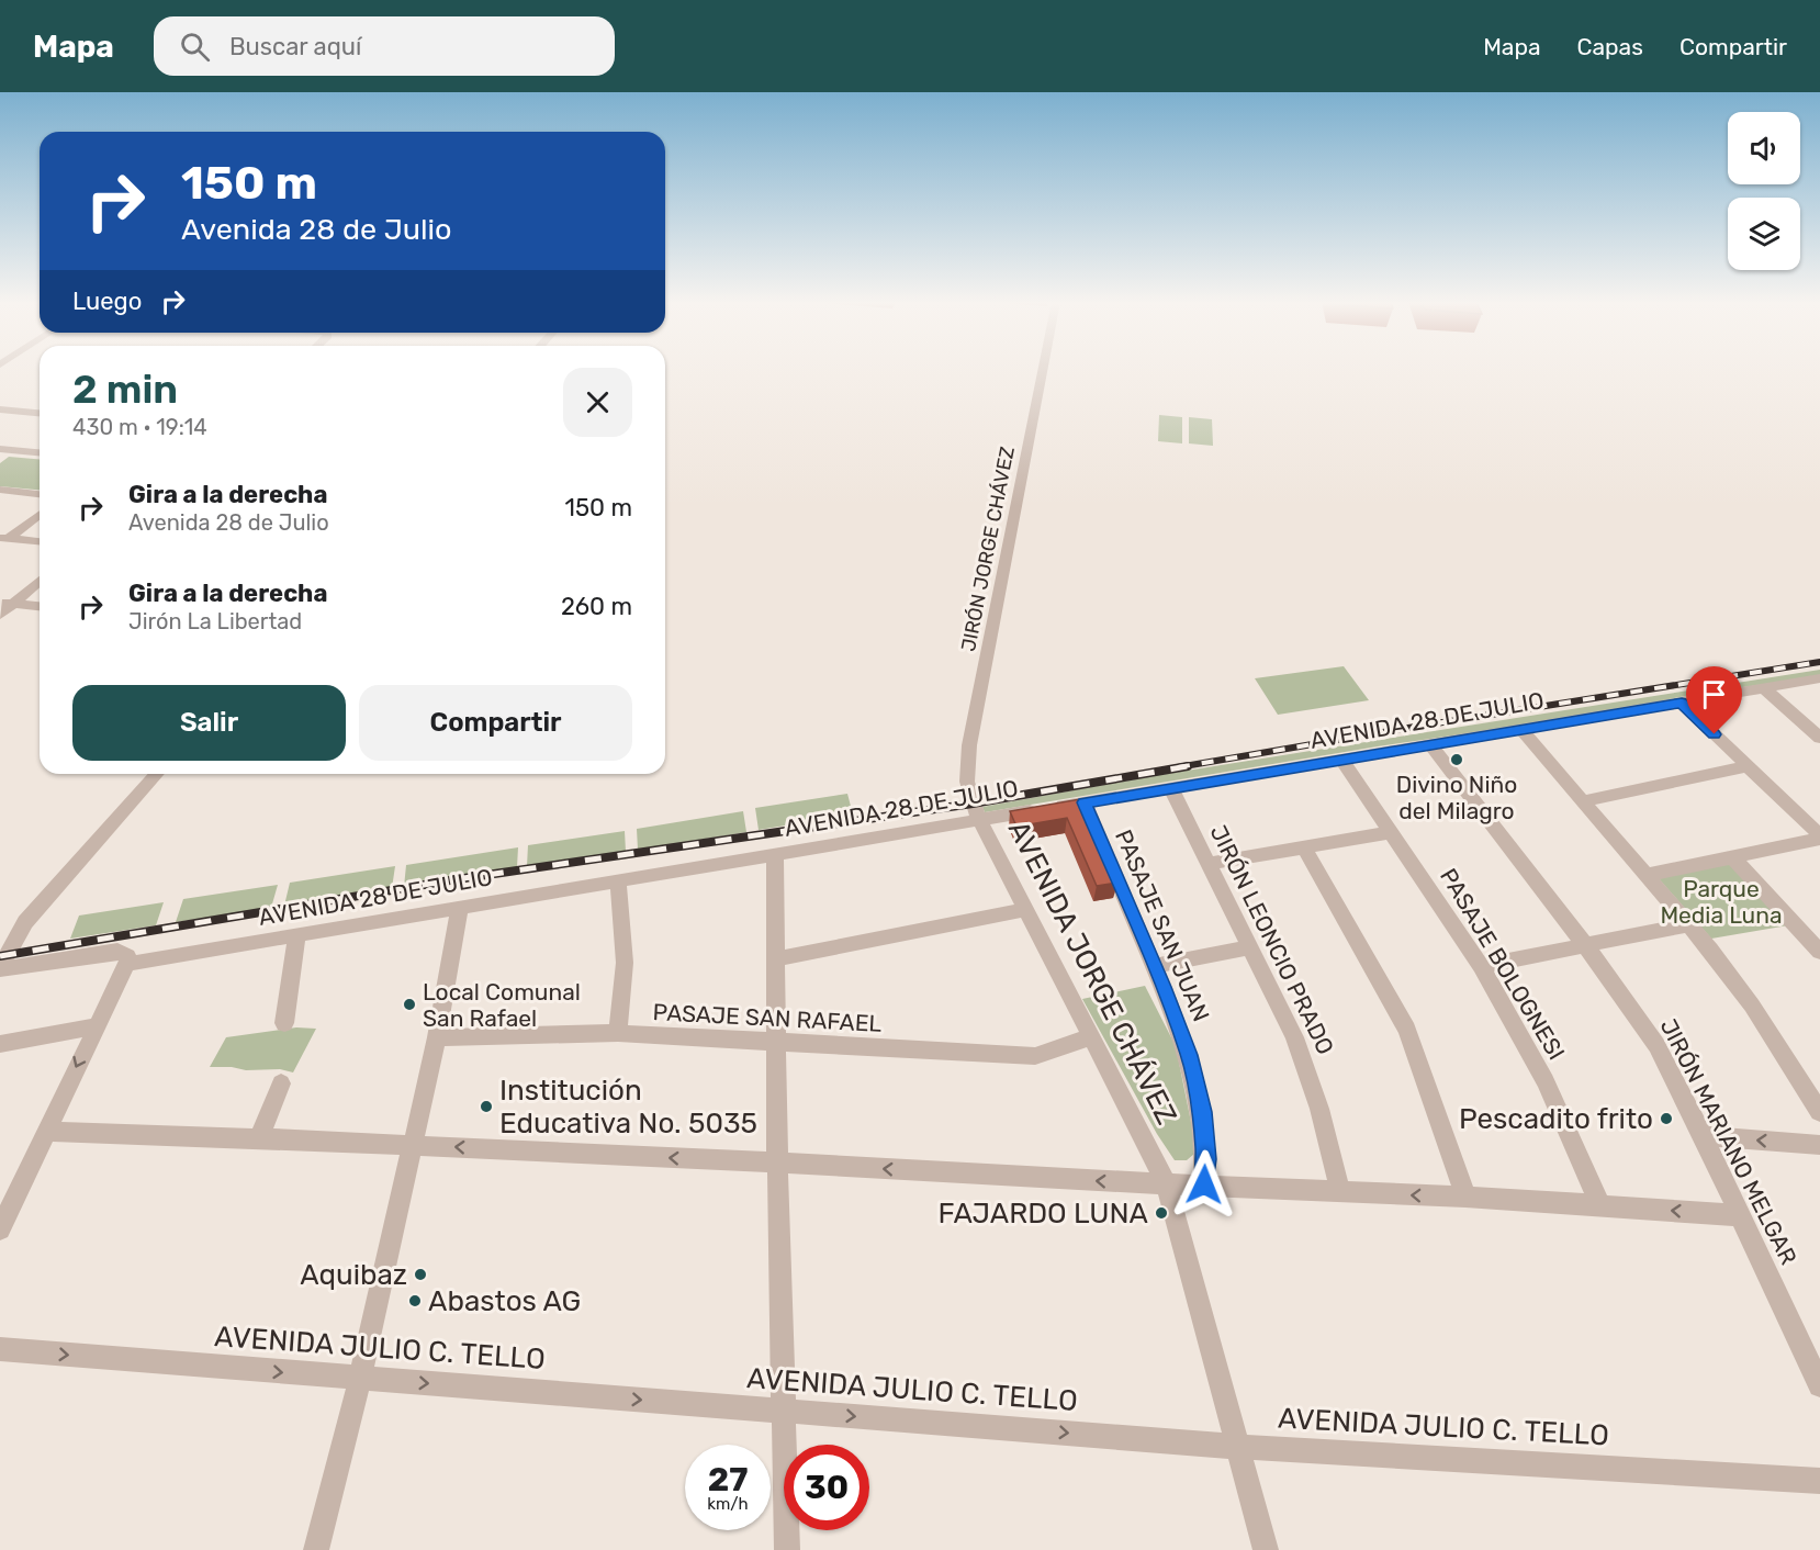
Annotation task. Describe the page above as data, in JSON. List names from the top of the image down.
{
  "streets": {
    "street": [
      "JIRÓN JORGE CHÁVEZ",
      "AVENIDA 28 DE JULIO",
      "PASAJE SAN JUAN",
      "JIRÓN LEONCIO PRADO",
      "PASAJE BOLOGNESI",
      "AVENIDA JORGE CHÁVEZ",
      "PASAJE SAN RAFAEL",
      "JIRÓN MARIANO MELGAR",
      "AVENIDA JULIO C. TELLO"
    ]
  },
  "crossings": [
    ["JIRÓN JORGE CHÁVEZ", "AVENIDA 28 DE JULIO"],
    ["JIRÓN JORGE CHÁVEZ", "AVENIDA JORGE CHÁVEZ"],
    ["AVENIDA 28 DE JULIO", "PASAJE SAN JUAN"],
    ["AVENIDA 28 DE JULIO", "JIRÓN LEONCIO PRADO"],
    ["AVENIDA 28 DE JULIO", "PASAJE BOLOGNESI"],
    ["AVENIDA 28 DE JULIO", "AVENIDA JORGE CHÁVEZ"],
    ["AVENIDA 28 DE JULIO", "JIRÓN MARIANO MELGAR"],
    ["AVENIDA JORGE CHÁVEZ", "PASAJE SAN RAFAEL"],
    ["AVENIDA JORGE CHÁVEZ", "AVENIDA JULIO C. TELLO"]
  ],
  "one_way": ["AVENIDA JULIO C. TELLO"],
  "parks": ["Parque Media Luna"],
  "places": [
    "Divino Niño del Milagro",
    "Local Comunal San Rafael",
    "Institución Educativa No. 5035",
    "Pescadito frito",
    "FAJARDO LUNA",
    "Aquibaz",
    "Abastos AG"
  ],
  "page": {
    "header": "Mapa",
    "search": "Buscar aquí",
    "nav": ["Mapa", "Capas", "Compartir"],
    "turn": ["150 m", "Avenida 28 de Julio"],
    "then": "Luego",
    "heading": ["2 min", "430 m · 19:14"],
    "list": [
      {
        "name": "Gira a la derecha",
        "note": "Avenida 28 de Julio",
        "value": "150 m"
      },
      {
        "name": "Gira a la derecha",
        "note": "Jirón La Libertad",
        "value": "260 m"
      }
    ],
    "buttons": ["Salir", "Compartir"],
    "speed": "27 km/h",
    "limit": "30"
  }
}
